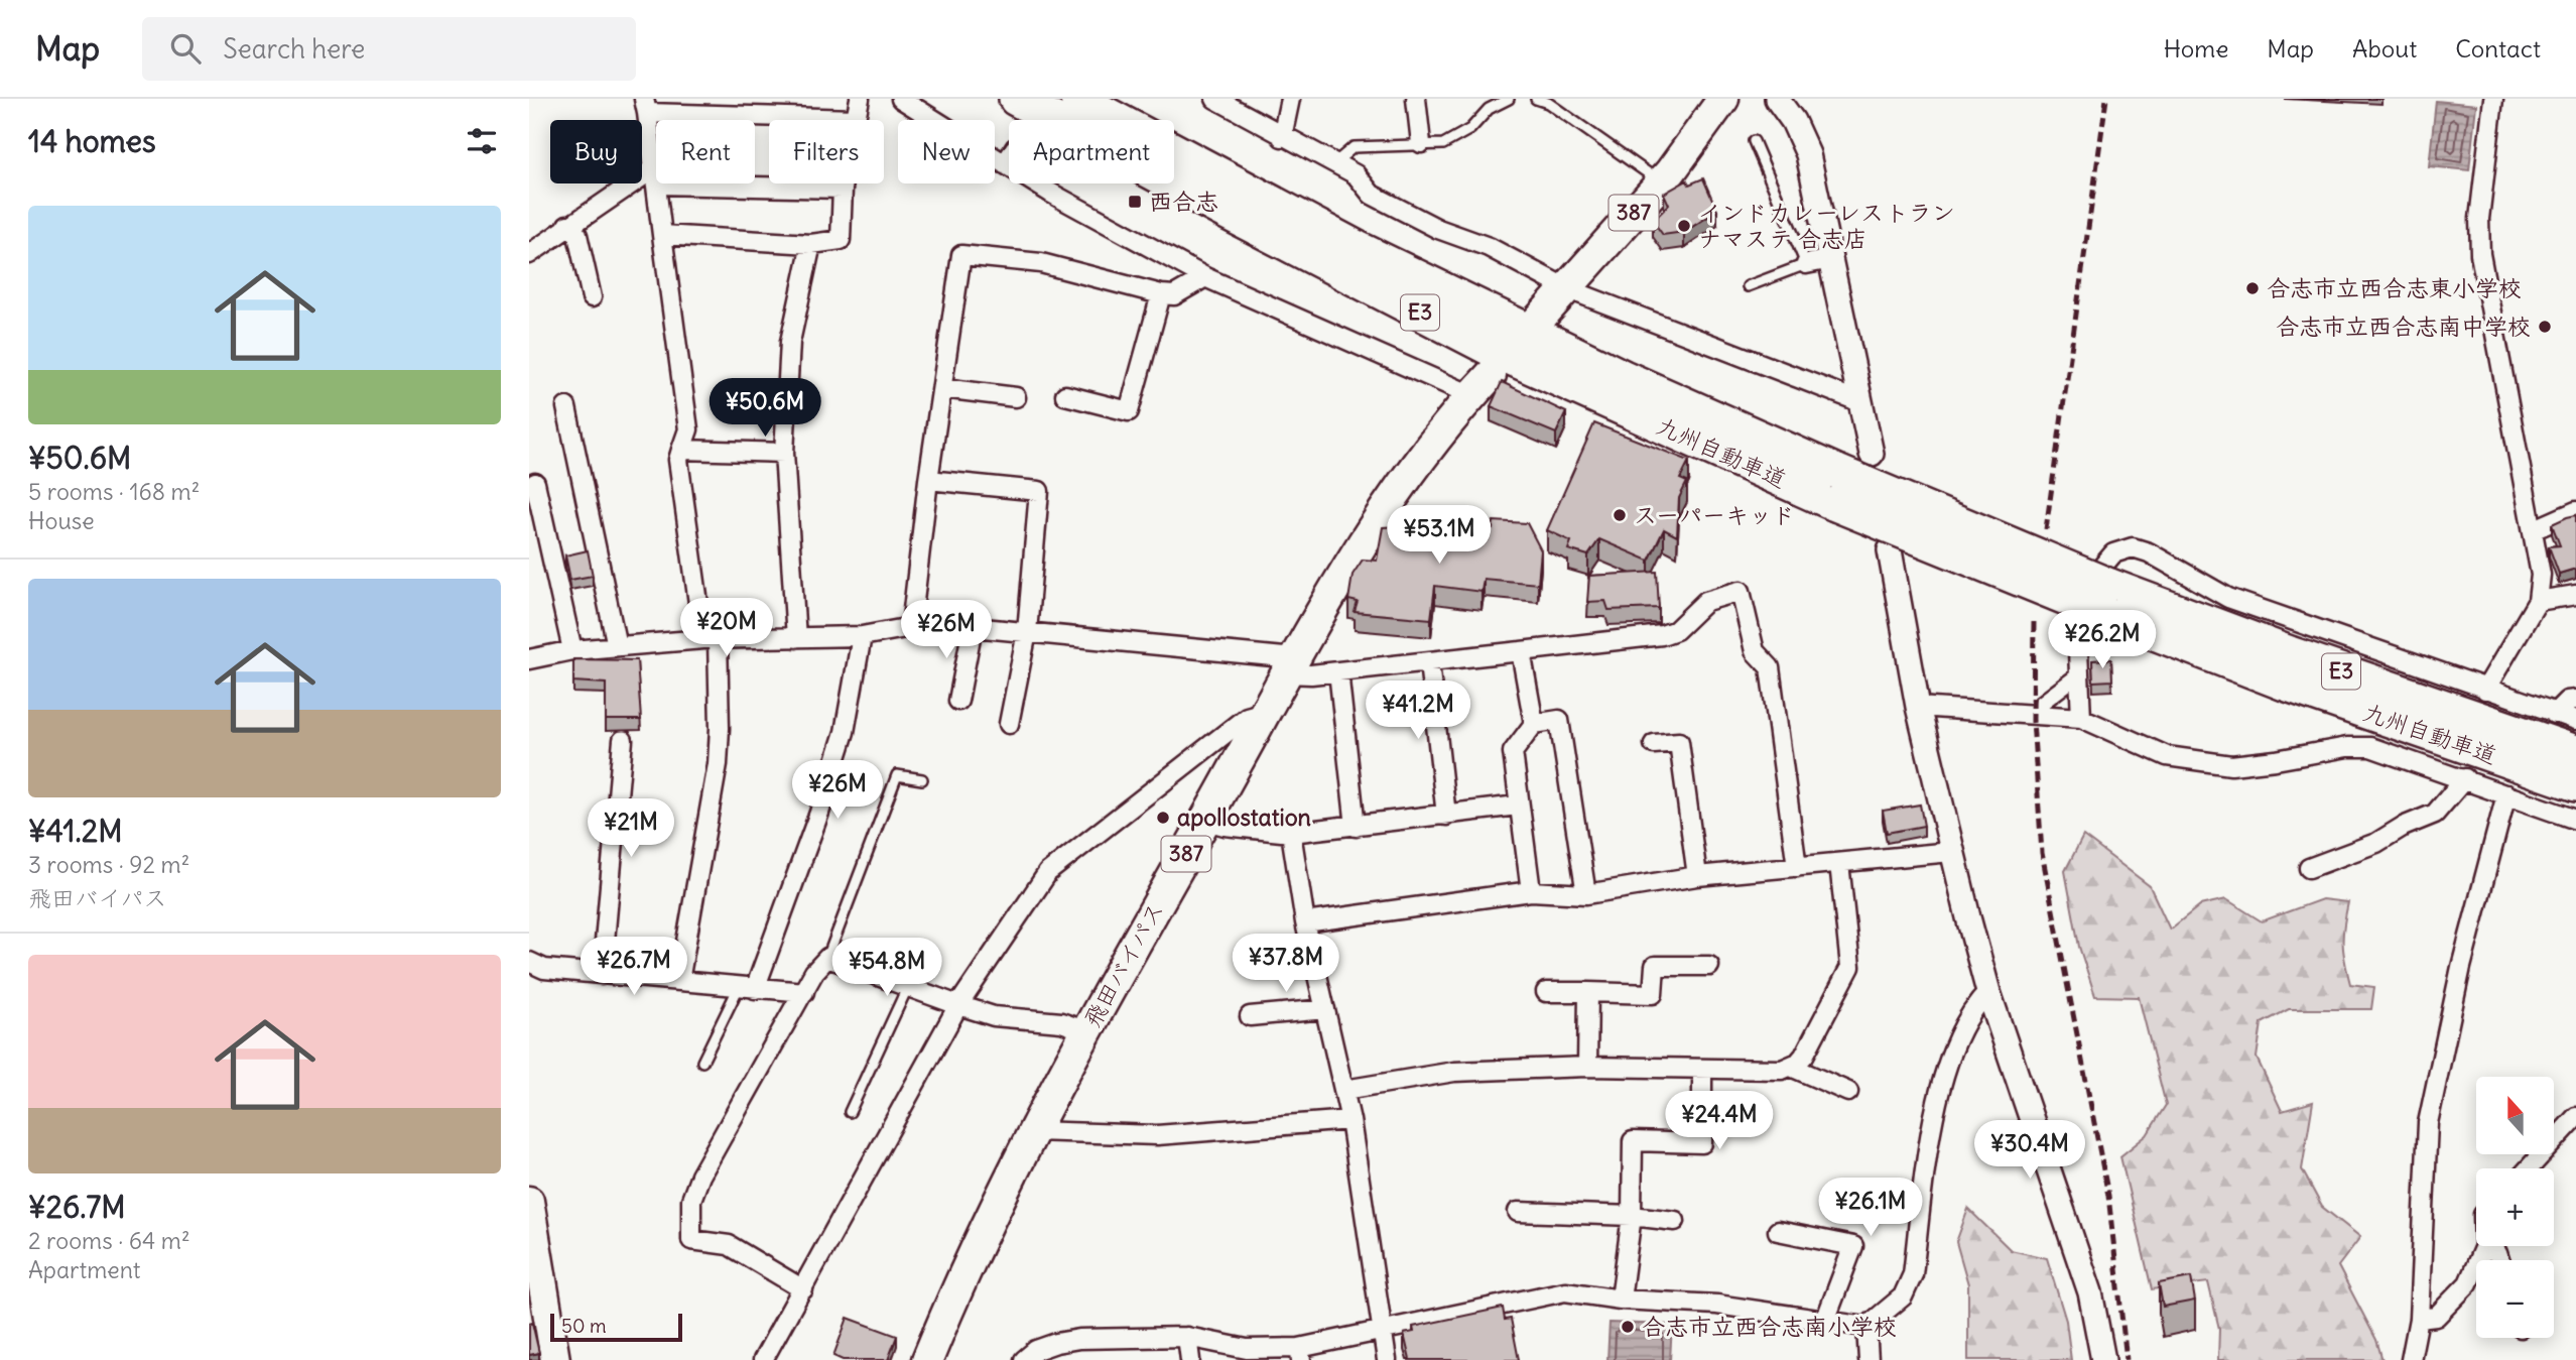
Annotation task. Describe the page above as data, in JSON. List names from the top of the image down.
{
  "streets": {
    "highway": [
      "387",
      "E3",
      "九州自動車道",
      "飛田バイパス"
    ]
  },
  "places": {
    "transit": ["西合志"],
    "other": [
      "インドカレーレストラン ナマステ 合志店",
      "合志市立西合志東小学校",
      "合志市立西合志南中学校",
      "スーパーキッド",
      "apollostation",
      "合志市立西合志南小学校"
    ]
  },
  "scale_bar": "50 m",
  "north": "top",
  "page": {
    "header": "Map",
    "search": "Search here",
    "nav": [
      "Home",
      "Map",
      "About",
      "Contact"
    ],
    "heading": "14 homes",
    "chip": [
      "Buy",
      "Rent",
      "Filters",
      "New",
      "Apartment"
    ],
    "list": [
      {
        "name": "¥50.6M",
        "note": "5 rooms · 168 m² · House"
      },
      {
        "name": "¥41.2M",
        "note": "3 rooms · 92 m² · 飛田バイパス"
      },
      {
        "name": "¥26.7M",
        "note": "2 rooms · 64 m² · Apartment"
      }
    ],
    "price": [
      "¥50.6M",
      "¥53.1M",
      "¥20M",
      "¥26M",
      "¥26.2M",
      "¥41.2M",
      "¥26M",
      "¥21M",
      "¥37.8M",
      "¥26.7M",
      "¥54.8M",
      "¥24.4M",
      "¥30.4M",
      "¥26.1M"
    ],
    "map_buttons": ["+", "−"],
    "scale": "50 m"
  }
}
